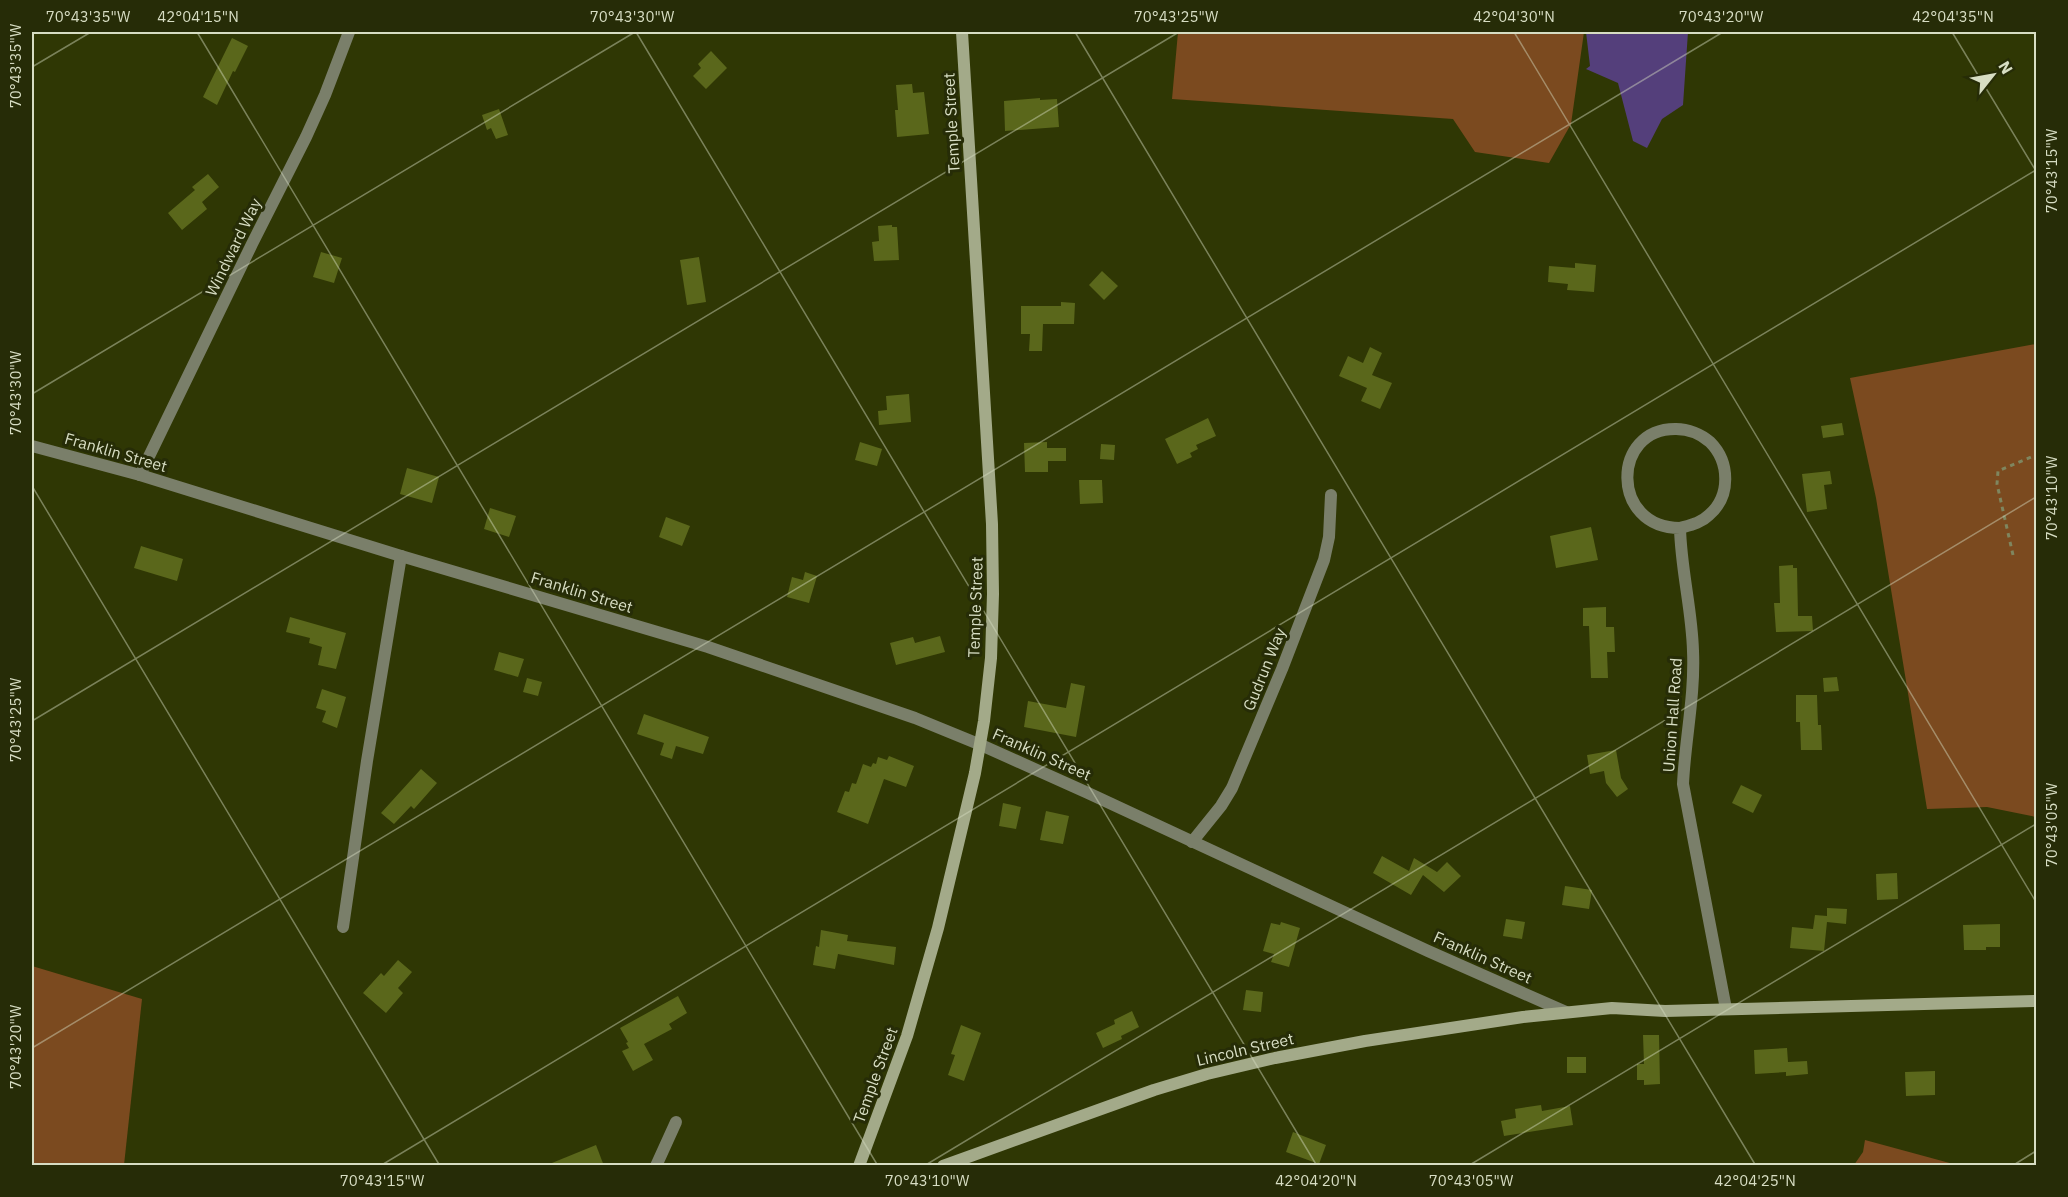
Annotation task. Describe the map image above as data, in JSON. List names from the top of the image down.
{
  "streets": {
    "main road": ["Temple Street", "Franklin Street", "Lincoln Street"],
    "street": ["Windward Way", "Gudrun Way", "Union Hall Road"]
  },
  "crossings": [
    ["Temple Street", "Franklin Street"],
    ["Windward Way", "Franklin Street"],
    ["Franklin Street", "Gudrun Way"],
    ["Franklin Street", "Union Hall Road"],
    ["Franklin Street", "Lincoln Street"]
  ],
  "north": "top right",
  "coordinates": [
    "70°43'35\"W",
    "42°04'15\"N",
    "70°43'30\"W",
    "70°43'25\"W",
    "42°04'30\"N",
    "70°43'20\"W",
    "42°04'35\"N",
    "70°43'15\"W",
    "70°43'10\"W",
    "70°43'05\"W",
    "42°04'20\"N",
    "42°04'25\"N"
  ]
}
